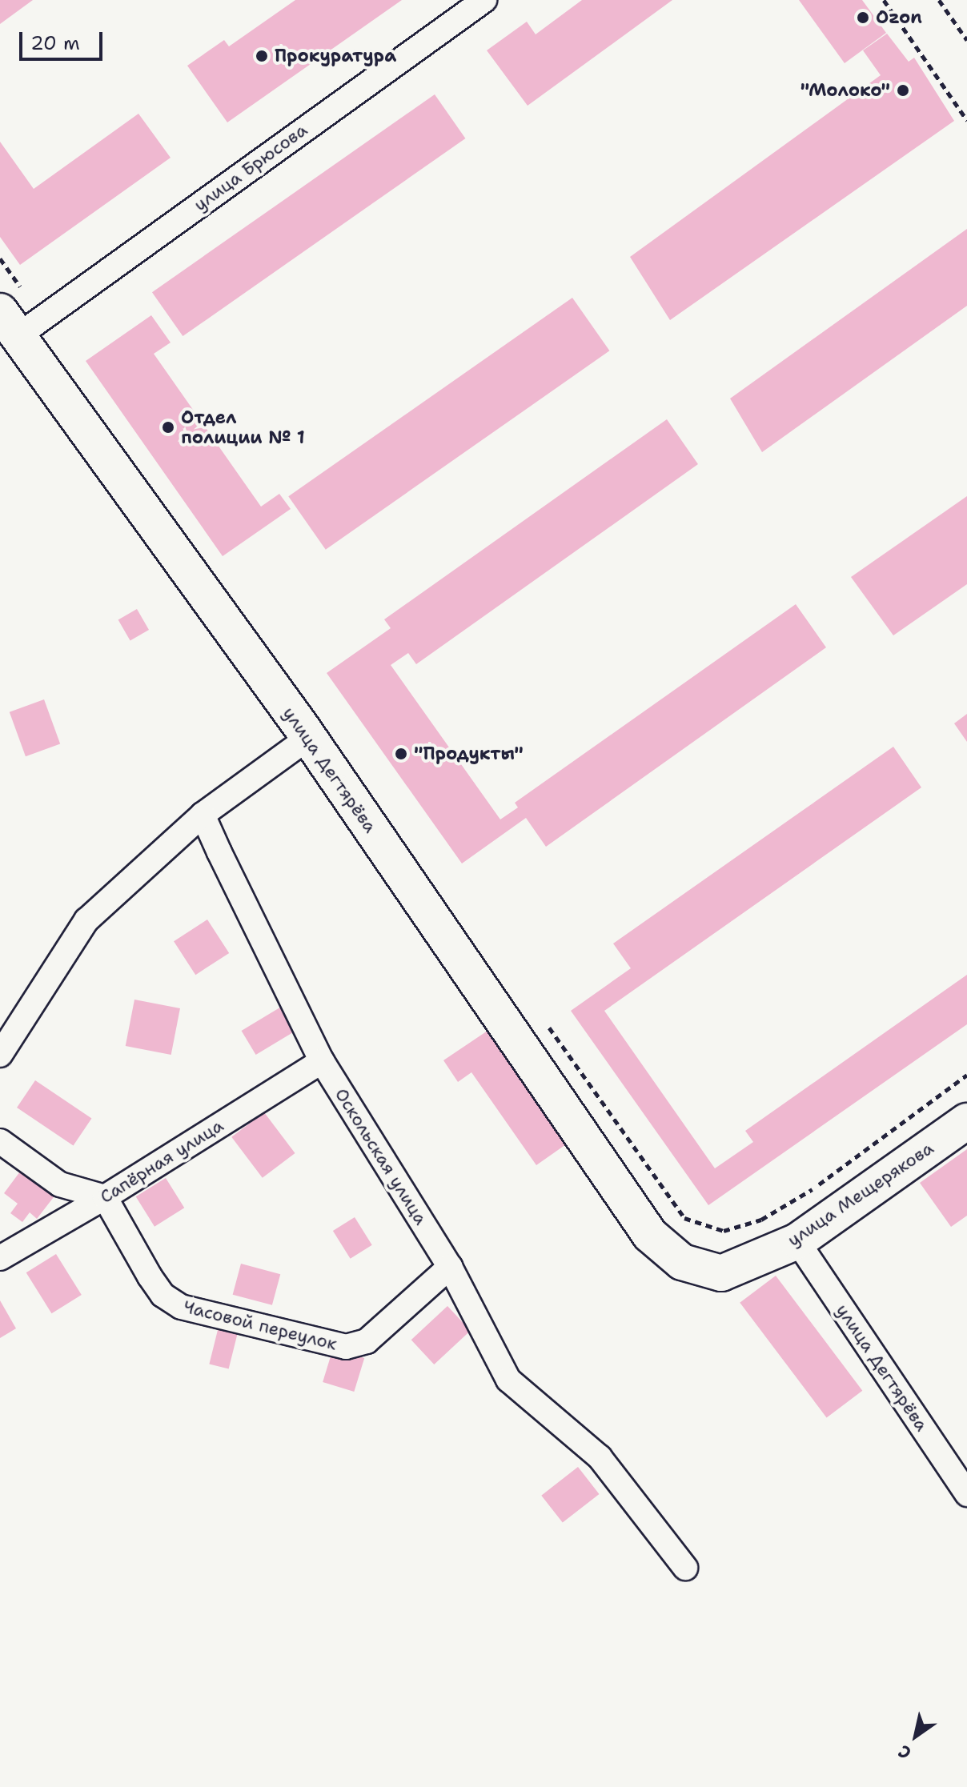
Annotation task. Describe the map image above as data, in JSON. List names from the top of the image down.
{
  "streets": {
    "street": [
      "улица Брюсова",
      "улица Дегтярёва",
      "Оскольская улица",
      "Сапёрная улица",
      "улица Мещерякова",
      "Часовой переулок"
    ]
  },
  "crossings": [
    ["улица Брюсова", "улица Дегтярёва"],
    ["улица Дегтярёва", "улица Мещерякова"],
    ["Оскольская улица", "Сапёрная улица"],
    ["Оскольская улица", "Часовой переулок"],
    ["Сапёрная улица", "Часовой переулок"]
  ],
  "places": [
    "Ozon",
    "Прокуратура",
    "\"Молоко\"",
    "Отдел полиции № 1",
    "\"Продукты\""
  ],
  "scale_bar": "20 m",
  "north": "bottom left"
}
